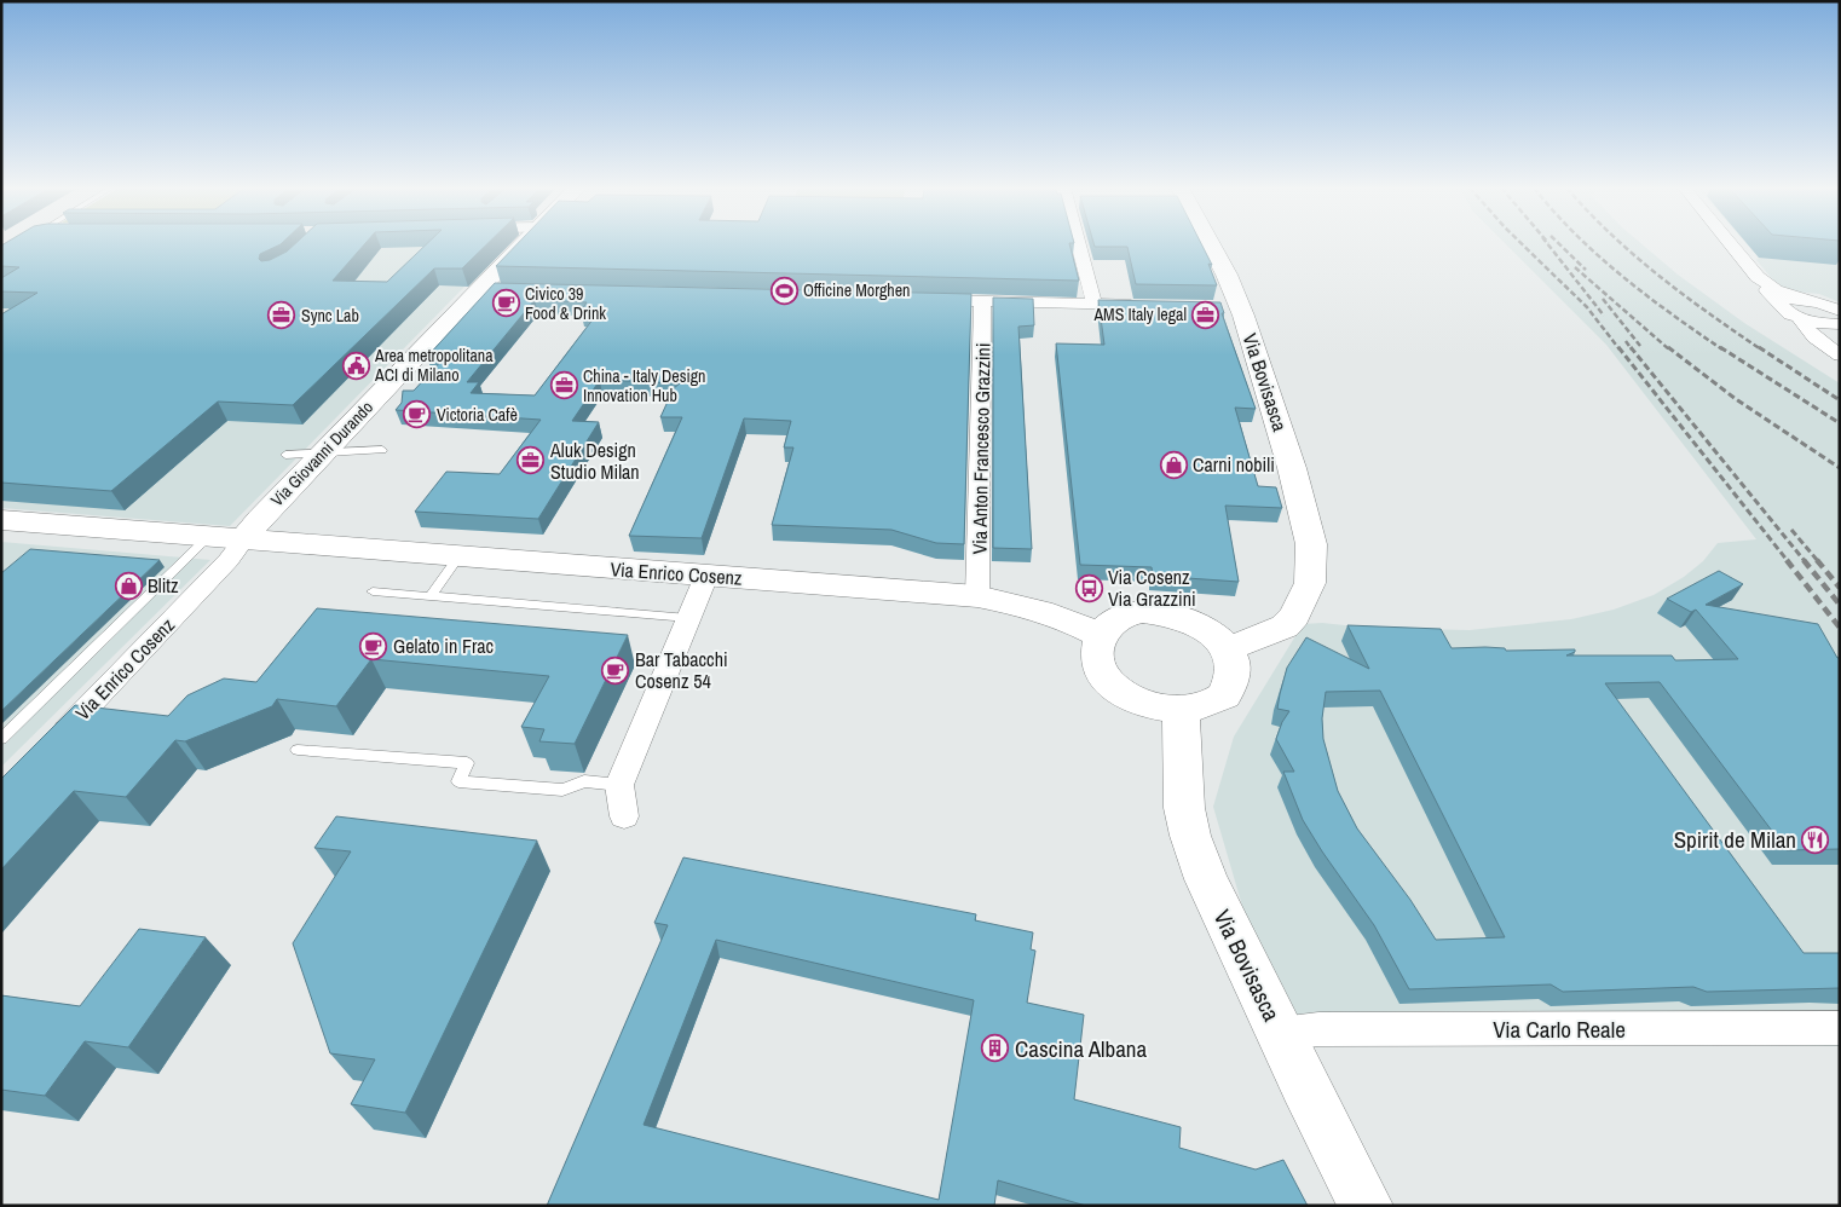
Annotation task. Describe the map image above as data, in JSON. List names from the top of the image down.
{
  "streets": {
    "street": [
      "Via Bovisasca",
      "Via Anton Francesco Grazzini",
      "Via Giovanni Durando",
      "Via Enrico Cosenz",
      "Via Carlo Reale"
    ]
  },
  "crossings": [
    ["Via Bovisasca", "Via Enrico Cosenz"],
    ["Via Bovisasca", "Via Carlo Reale"],
    ["Via Anton Francesco Grazzini", "Via Enrico Cosenz"],
    ["Via Giovanni Durando", "Via Enrico Cosenz"]
  ],
  "places": {
    "sports": ["Officine Morghen"],
    "cafe": [
      "Civico 39 Food & Drink",
      "Victoria Cafè",
      "Gelato in Frac",
      "Bar Tabacchi Cosenz 54"
    ],
    "office": [
      "AMS Italy legal",
      "Sync Lab",
      "China - Italy Design Innovation Hub",
      "Aluk Design Studio Milan"
    ],
    "public building": ["Area metropolitana ACI di Milano"],
    "shop": ["Carni nobili", "Blitz"],
    "bus stop": ["Via Cosenz Via Grazzini"],
    "restaurant": ["Spirit de Milan"],
    "building": ["Cascina Albana"]
  }
}
